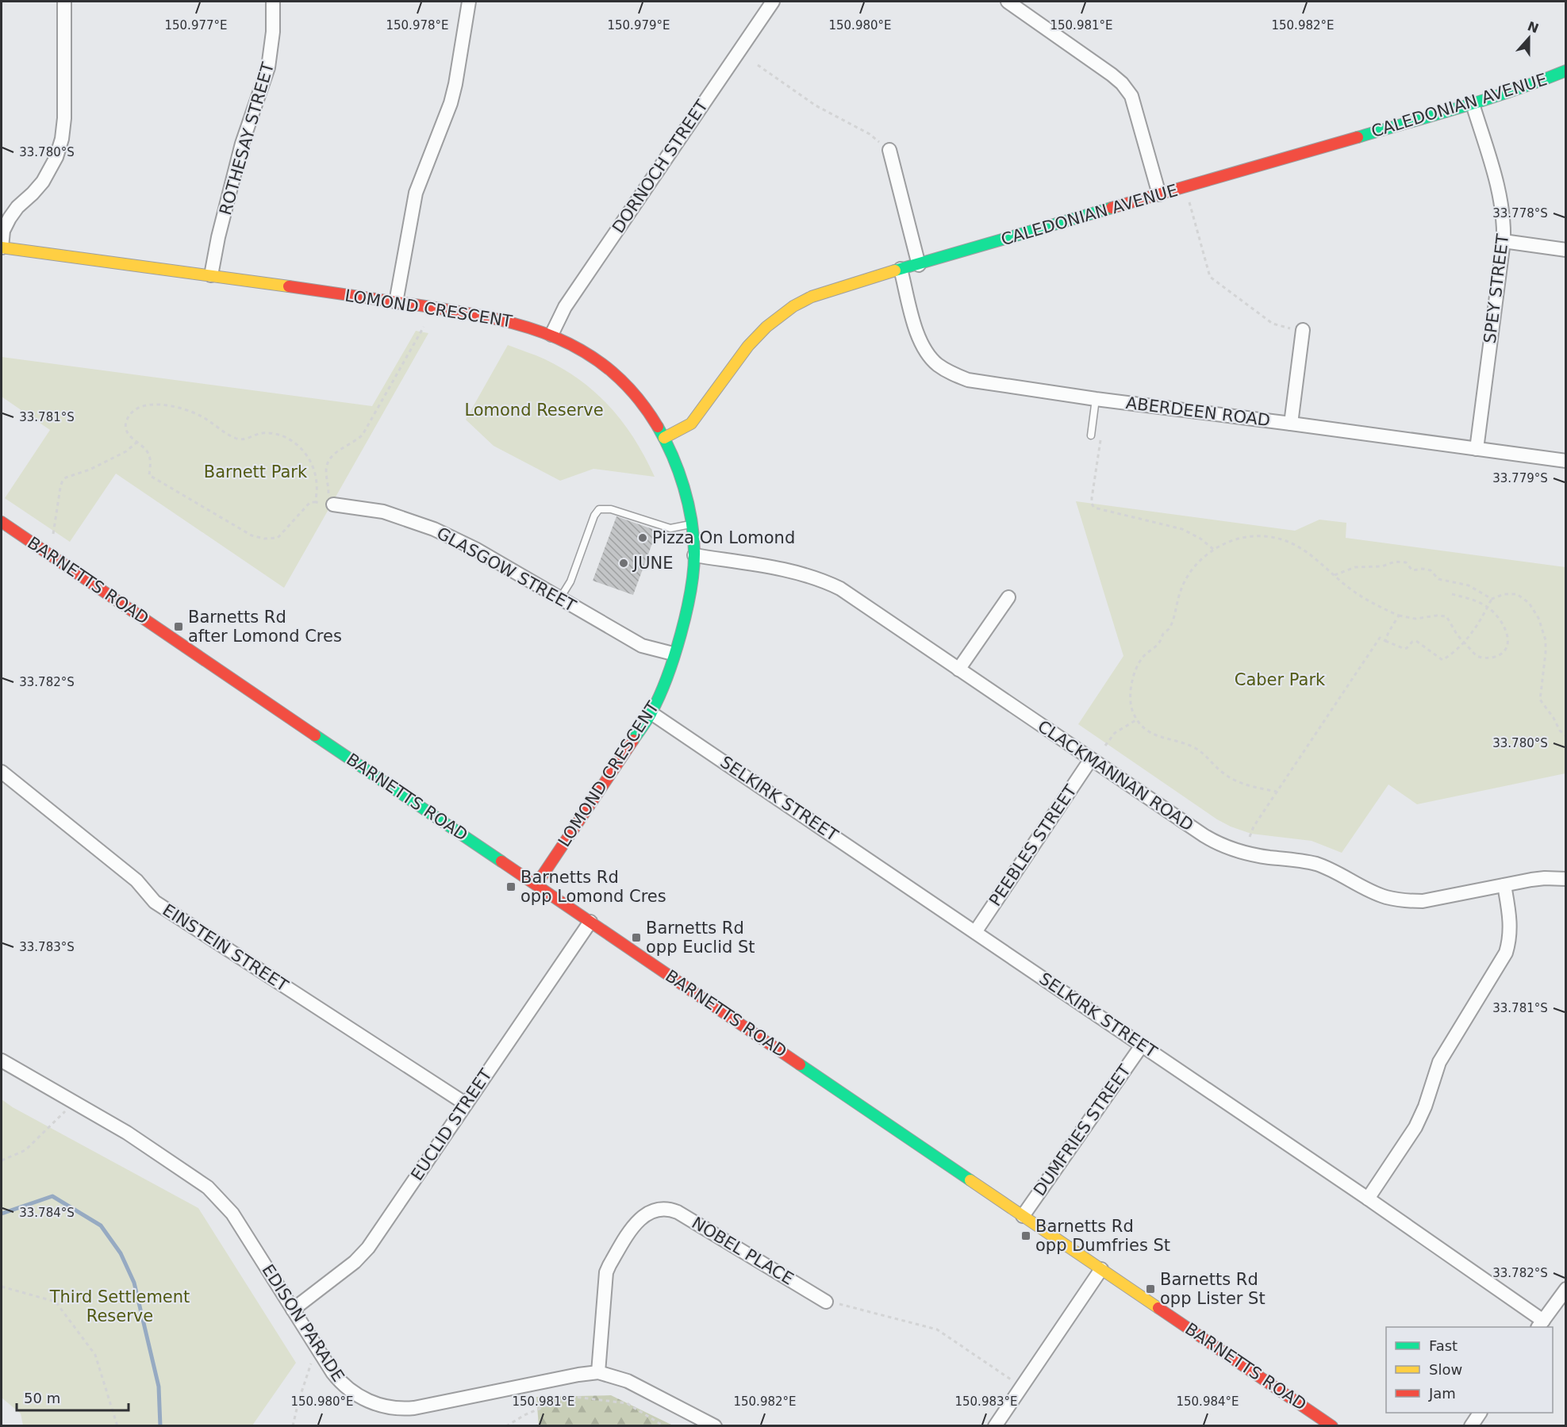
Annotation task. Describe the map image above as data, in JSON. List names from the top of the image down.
{
  "streets": {
    "street": [
      "CALEDONIAN AVENUE",
      "ROTHESAY STREET",
      "DORNOCH STREET",
      "SPEY STREET",
      "LOMOND CRESCENT",
      "ABERDEEN ROAD",
      "GLASGOW STREET",
      "BARNETTS ROAD",
      "CLACKMANNAN ROAD",
      "SELKIRK STREET",
      "PEEBLES STREET",
      "EINSTEIN STREET",
      "EUCLID STREET",
      "DUMFRIES STREET",
      "NOBEL PLACE",
      "EDISON PARADE"
    ]
  },
  "crossings": [
    ["CALEDONIAN AVENUE", "SPEY STREET"],
    ["CALEDONIAN AVENUE", "LOMOND CRESCENT"],
    ["CALEDONIAN AVENUE", "ABERDEEN ROAD"],
    ["ROTHESAY STREET", "LOMOND CRESCENT"],
    ["DORNOCH STREET", "LOMOND CRESCENT"],
    ["SPEY STREET", "ABERDEEN ROAD"],
    ["LOMOND CRESCENT", "GLASGOW STREET"],
    ["LOMOND CRESCENT", "BARNETTS ROAD"],
    ["LOMOND CRESCENT", "CLACKMANNAN ROAD"],
    ["LOMOND CRESCENT", "SELKIRK STREET"],
    ["BARNETTS ROAD", "EUCLID STREET"],
    ["BARNETTS ROAD", "DUMFRIES STREET"],
    ["CLACKMANNAN ROAD", "PEEBLES STREET"],
    ["SELKIRK STREET", "PEEBLES STREET"],
    ["SELKIRK STREET", "DUMFRIES STREET"],
    ["EINSTEIN STREET", "EUCLID STREET"],
    ["EUCLID STREET", "EDISON PARADE"],
    ["NOBEL PLACE", "EDISON PARADE"]
  ],
  "parks": [
    "Lomond Reserve",
    "Barnett Park",
    "Caber Park",
    "Third Settlement Reserve"
  ],
  "places": {
    "other": ["Pizza On Lomond", "JUNE"],
    "transit": [
      "Barnetts Rd after Lomond Cres",
      "Barnetts Rd opp Lomond Cres",
      "Barnetts Rd opp Euclid St",
      "Barnetts Rd opp Dumfries St",
      "Barnetts Rd opp Lister St"
    ]
  },
  "legend": ["Fast", "Slow", "Jam"],
  "scale_bar": "50 m",
  "north": "top",
  "coordinates": [
    "150.978°E",
    "150.980°E",
    "150.981°E",
    "150.977°E",
    "150.979°E",
    "150.982°E",
    "33.780°S",
    "33.778°S",
    "33.781°S",
    "33.779°S",
    "33.782°S",
    "33.783°S",
    "33.784°S",
    "150.983°E",
    "150.984°E"
  ]
}
